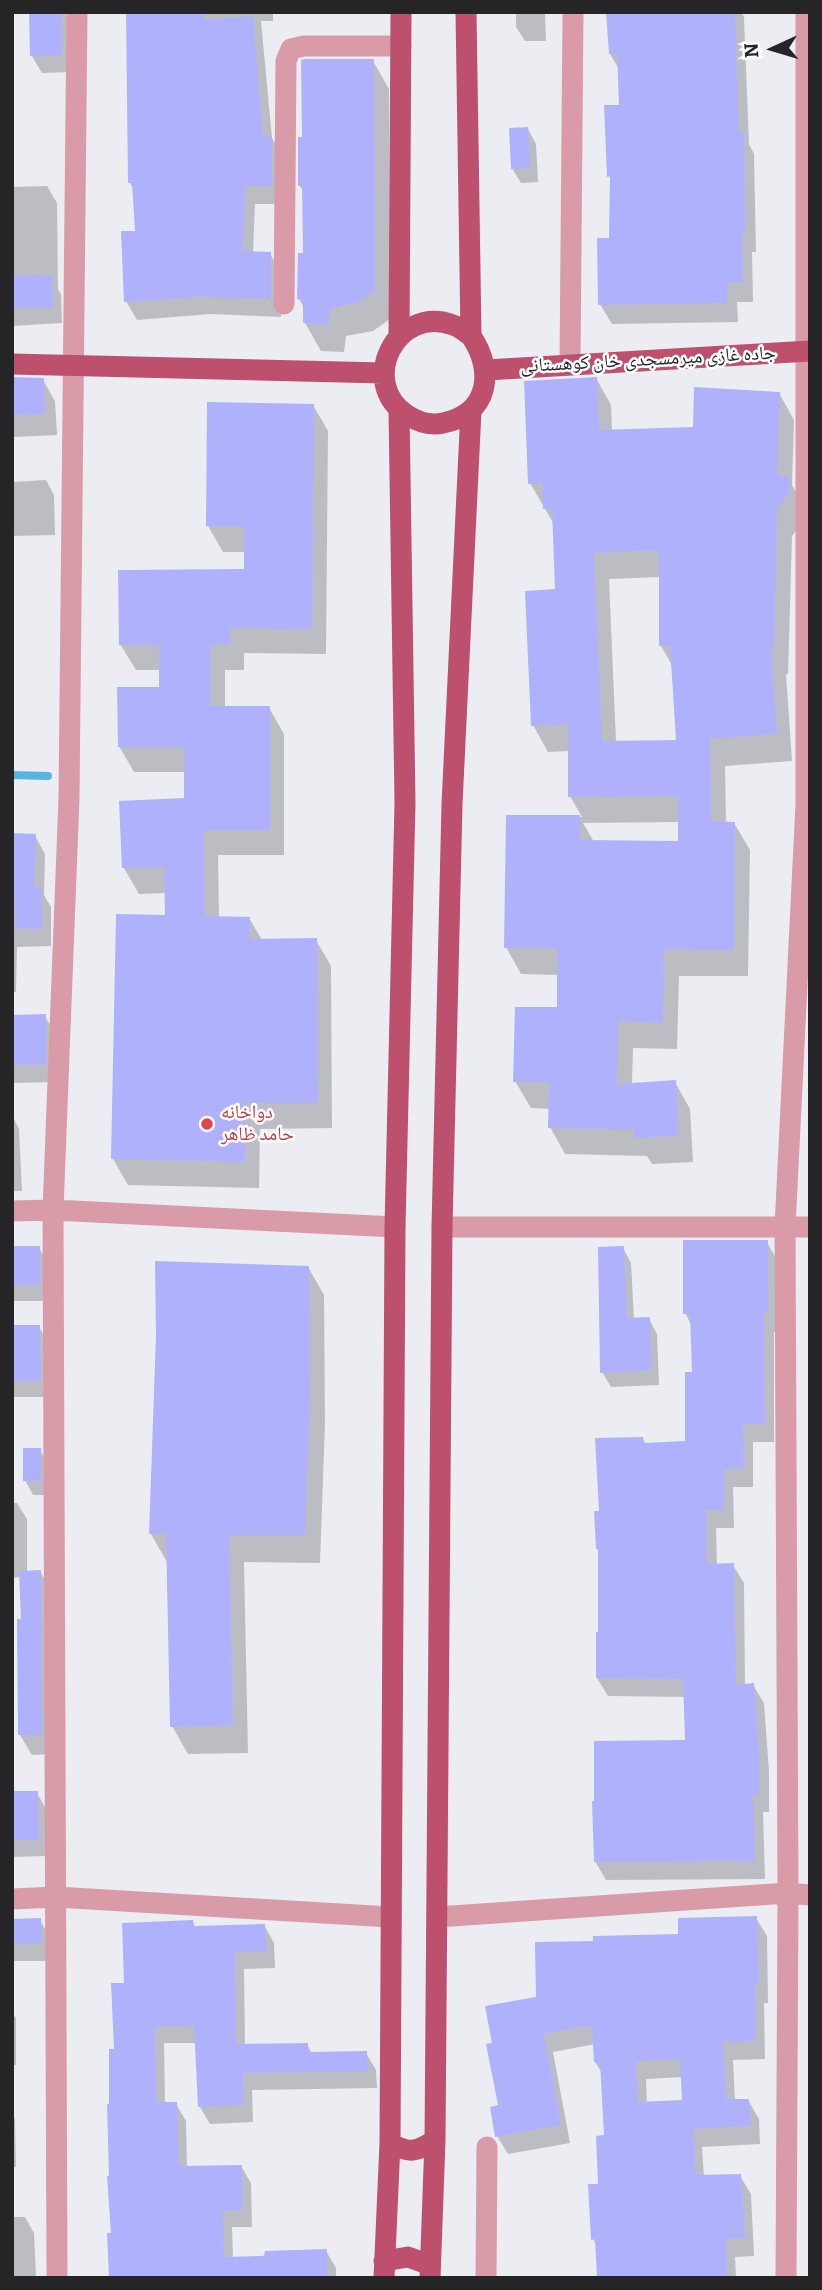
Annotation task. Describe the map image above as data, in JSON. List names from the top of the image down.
{
  "streets": {
    "main road": ["جاده غازی میرمسجدی خان کوهستانی"]
  },
  "places": ["دواخانه حامد ظاهر"],
  "north": "left"
}
